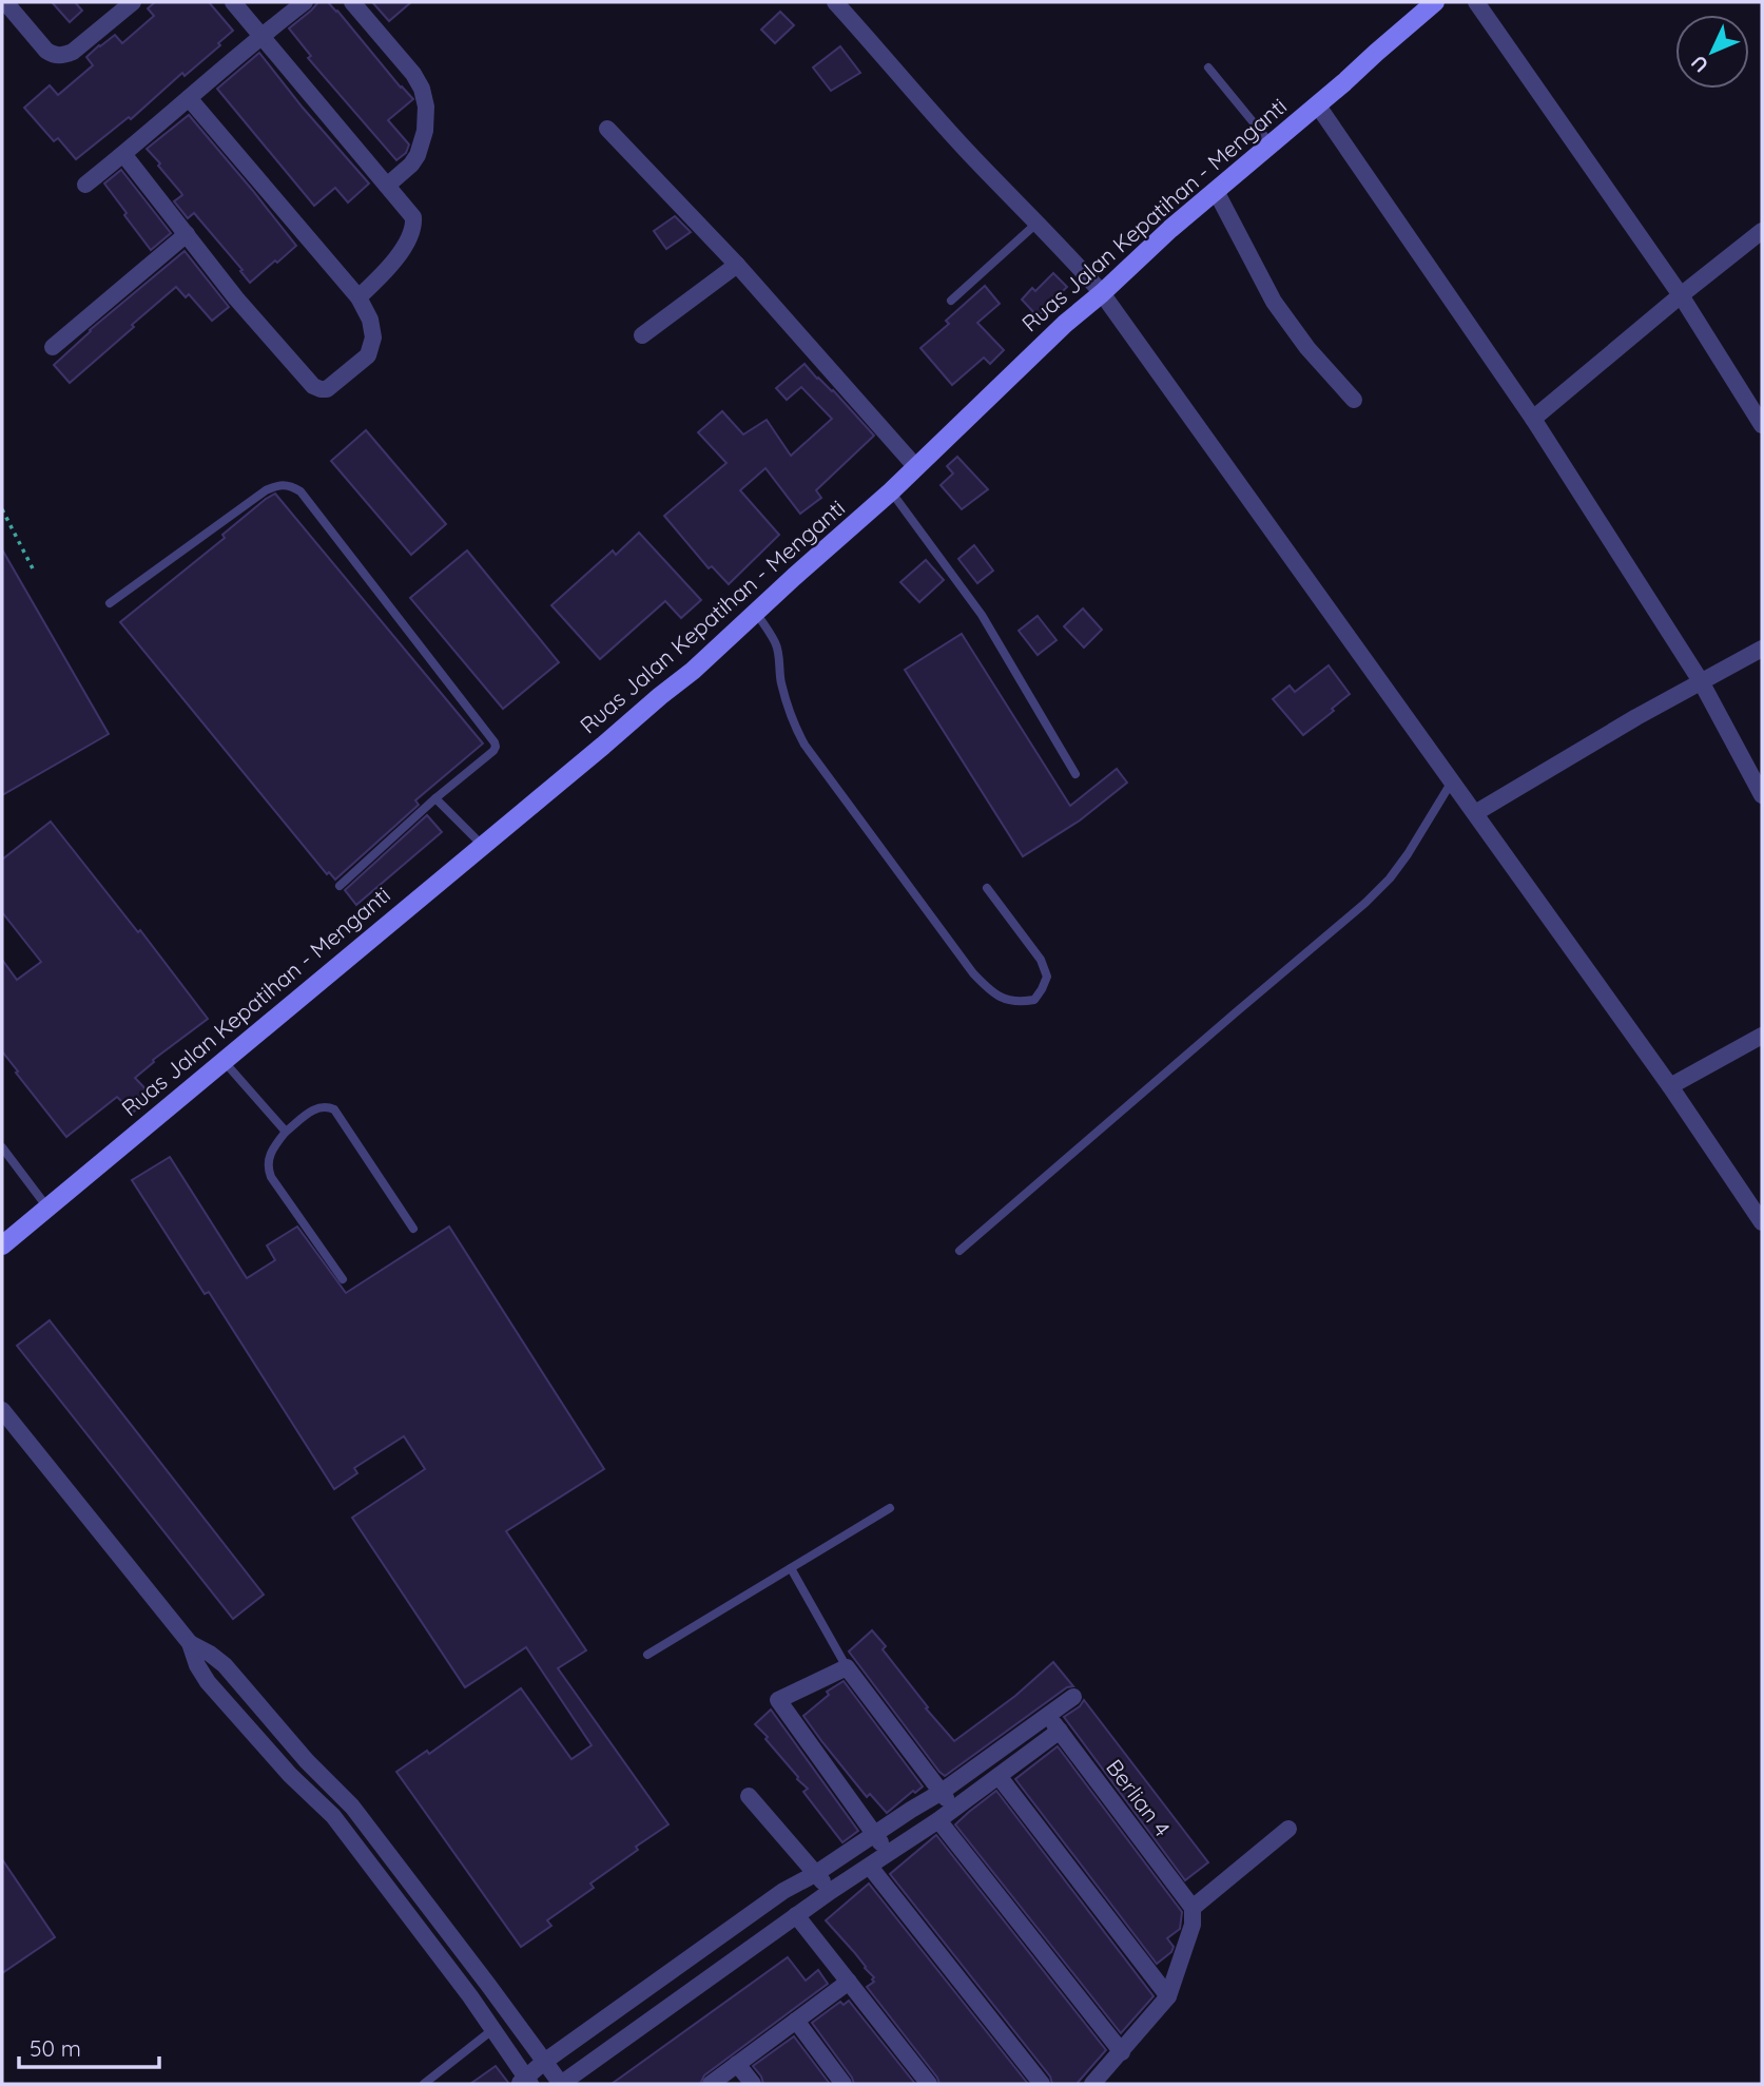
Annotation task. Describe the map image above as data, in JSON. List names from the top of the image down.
{
  "streets": {
    "main road": ["Ruas Jalan Kepatihan - Menganti"],
    "street": ["Berlian 4"]
  },
  "scale_bar": "50 m",
  "north": "bottom left"
}
